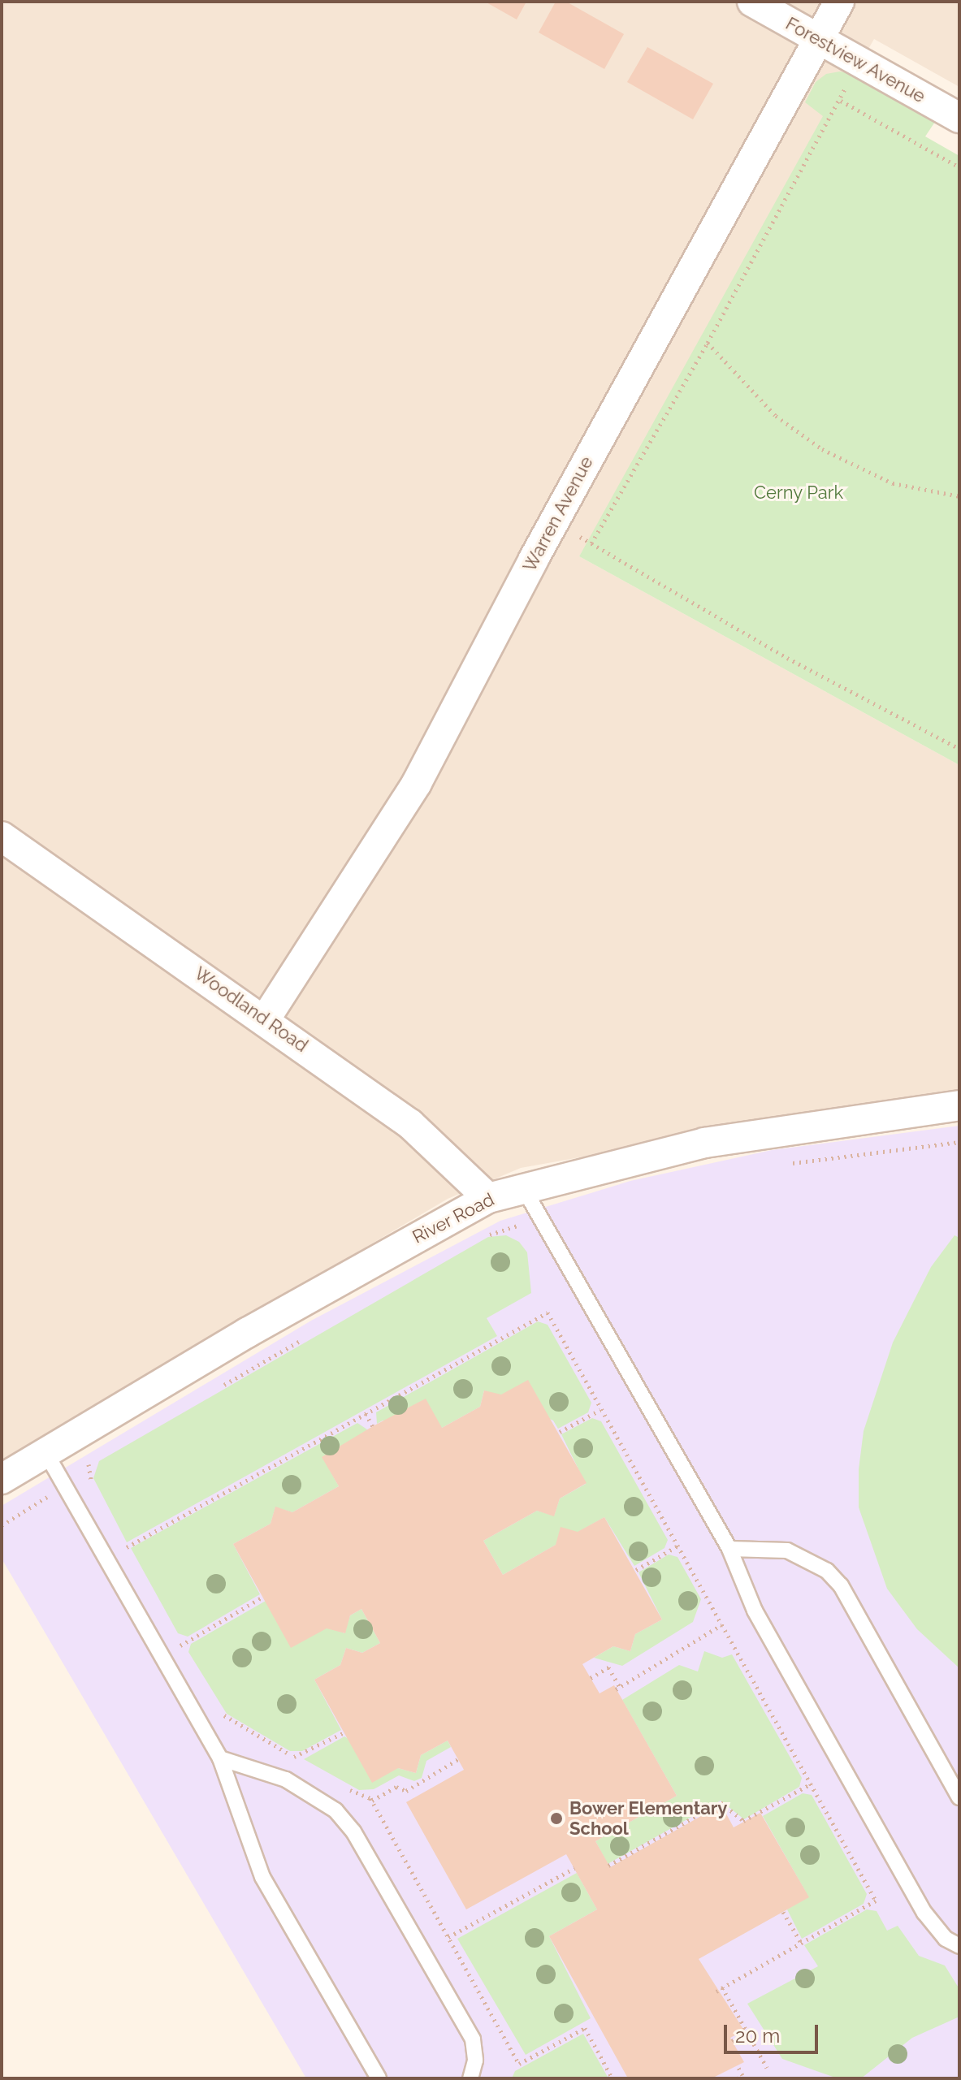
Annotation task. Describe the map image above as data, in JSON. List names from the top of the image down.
{
  "streets": {
    "street": [
      "Forestview Avenue",
      "Warren Avenue",
      "Woodland Road",
      "River Road"
    ]
  },
  "crossings": [
    ["Forestview Avenue", "Warren Avenue"],
    ["Warren Avenue", "Woodland Road"],
    ["Woodland Road", "River Road"]
  ],
  "parks": ["Cerny Park"],
  "places": ["Bower Elementary School"],
  "scale_bar": "20 m"
}
